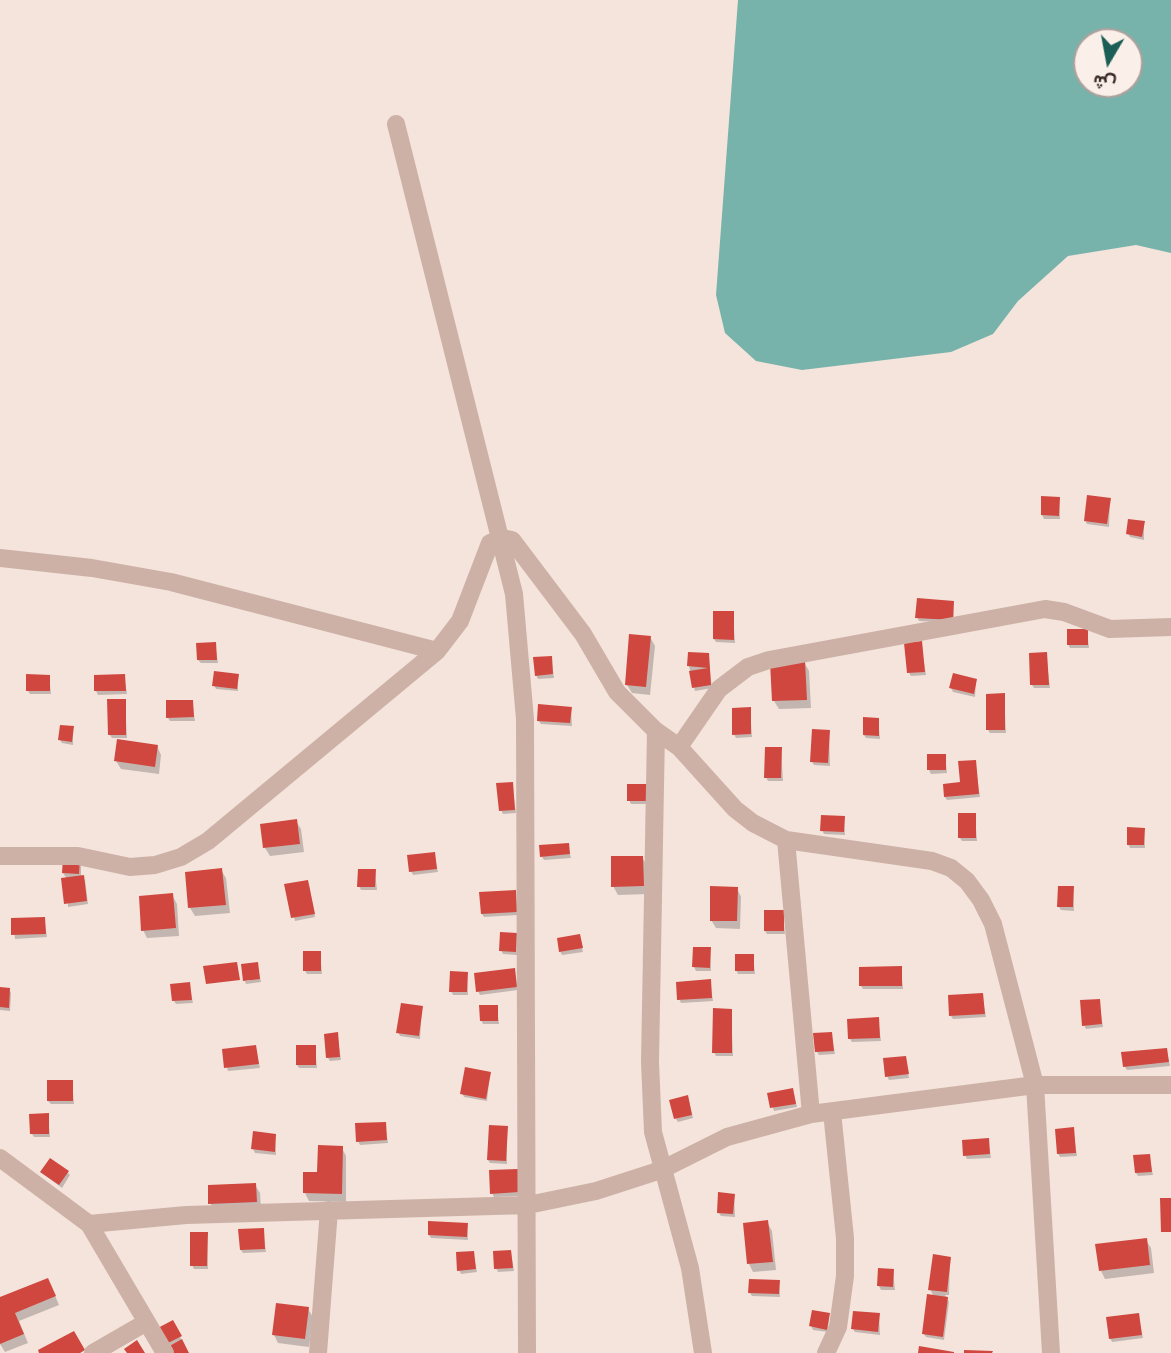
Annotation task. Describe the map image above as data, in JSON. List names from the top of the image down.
{
  "north": "bottom"
}
